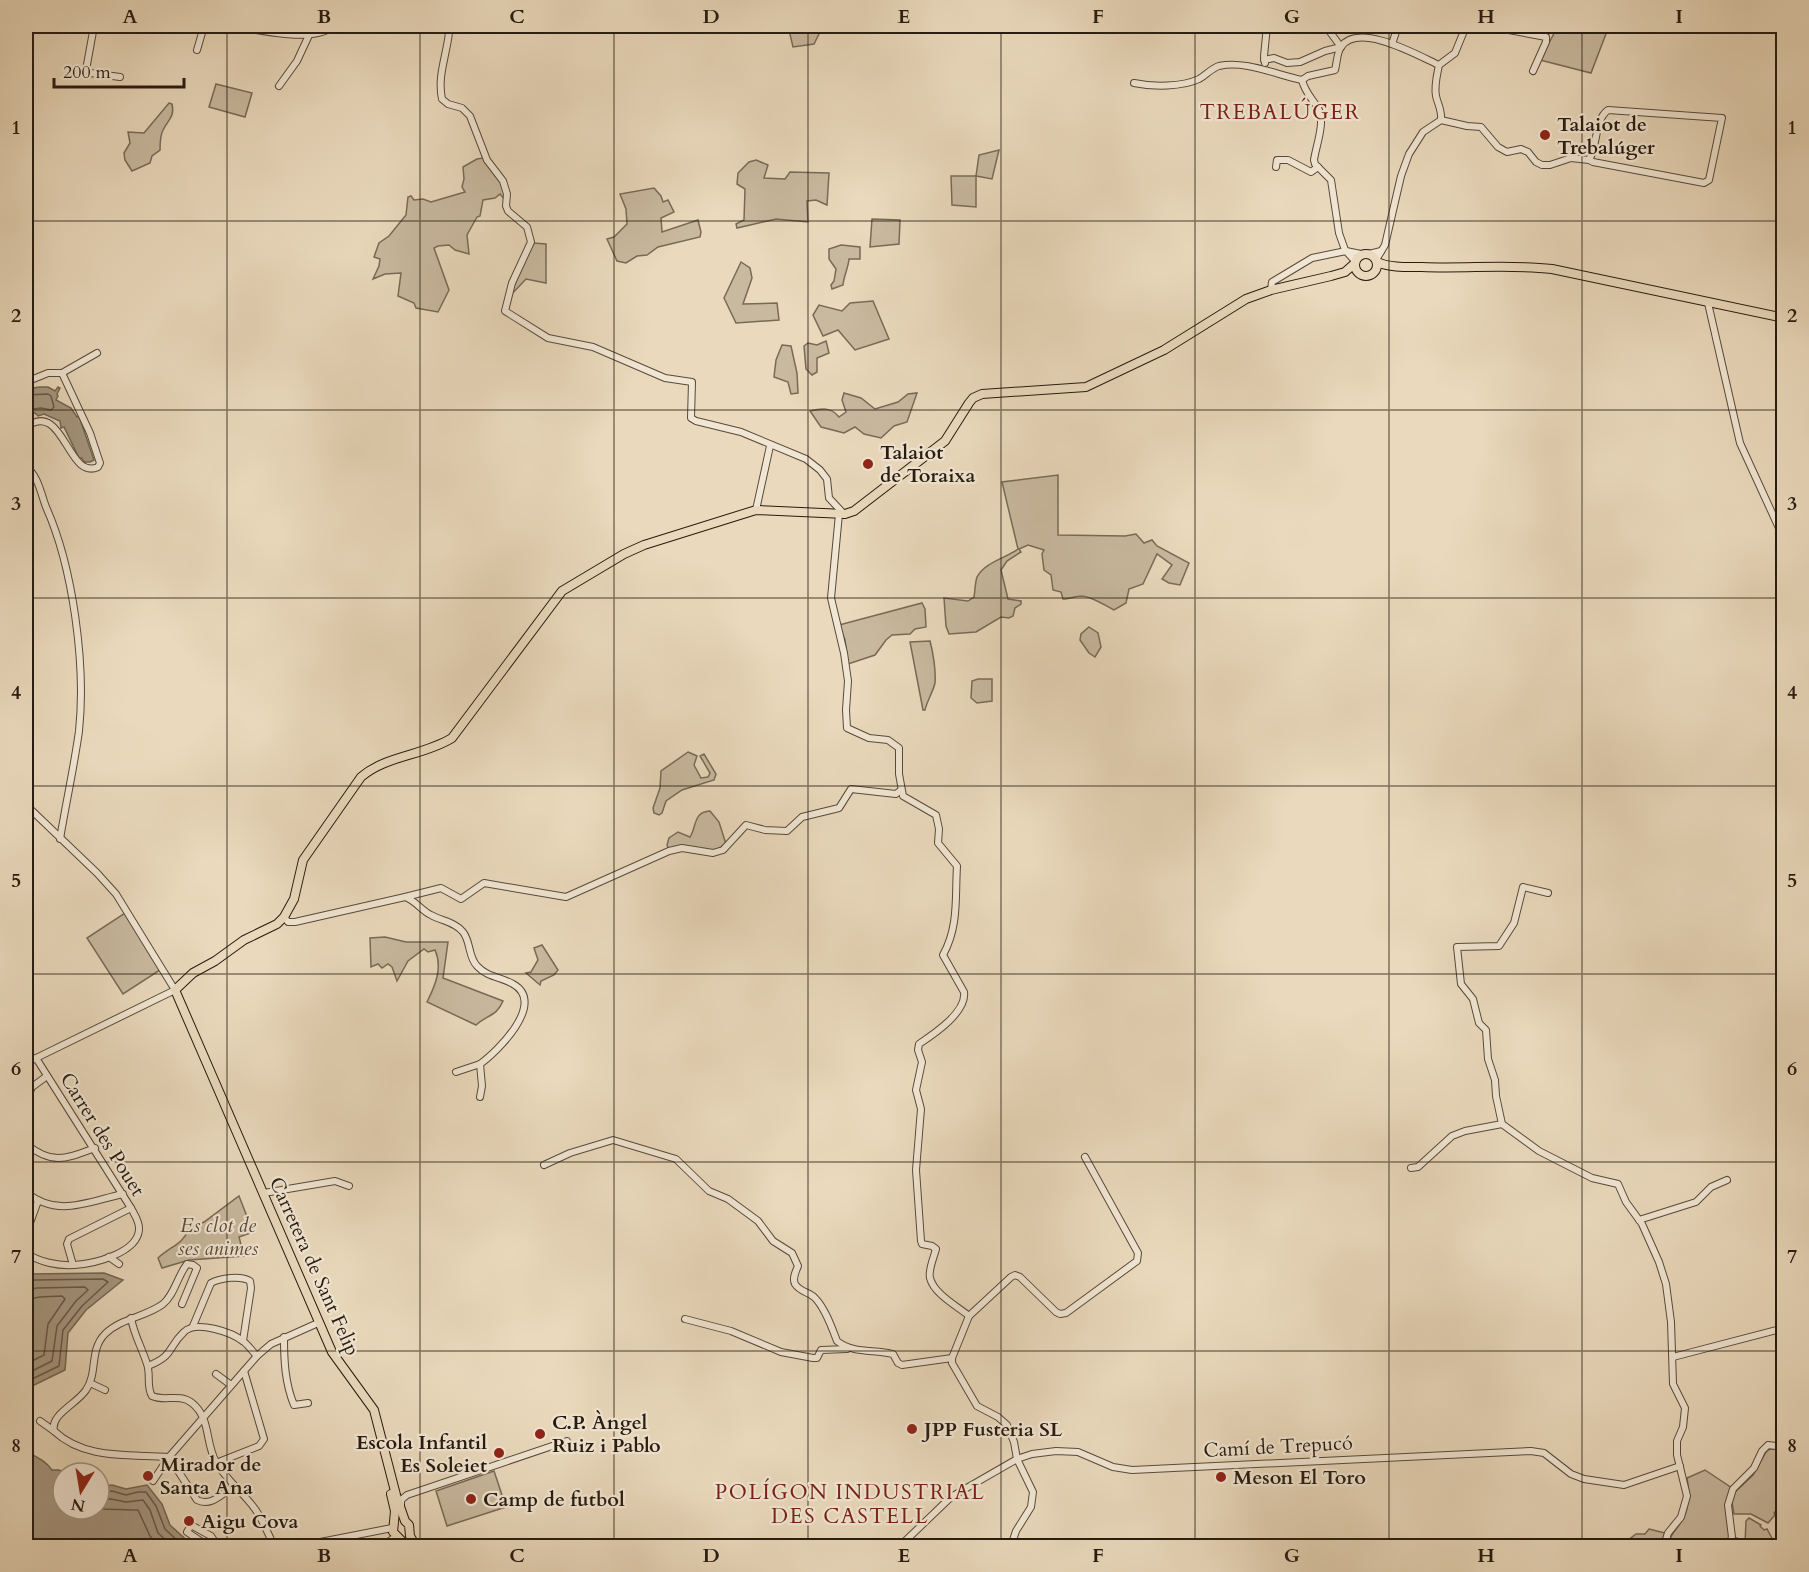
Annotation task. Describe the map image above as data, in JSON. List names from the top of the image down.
{
  "streets": {
    "main road": ["Carretera de Sant Felip"],
    "street": ["Carrer des Pouet", "Camí de Trepucó"]
  },
  "districts": ["TREBALÚGER", "POLÍGON INDUSTRIAL DES CASTELL"],
  "parks": ["Es clot de ses animes"],
  "places": [
    "Talaiot de Trebalúger",
    "Talaiot de Toraixa",
    "JPP Fusteria SL",
    "C.P. Àngel Ruiz i Pablo",
    "Escola Infantil Es Soleiet",
    "Mirador de Santa Ana",
    "Meson El Toro",
    "Camp de futbol",
    "Aigu Cova"
  ],
  "scale_bar": "200 m",
  "north": "bottom",
  "grid": {
    "columns": [
      "A",
      "B",
      "C",
      "D",
      "E",
      "F",
      "G",
      "H",
      "I"
    ],
    "rows": [
      "1",
      "2",
      "3",
      "4",
      "5",
      "6",
      "7",
      "8"
    ]
  }
}
